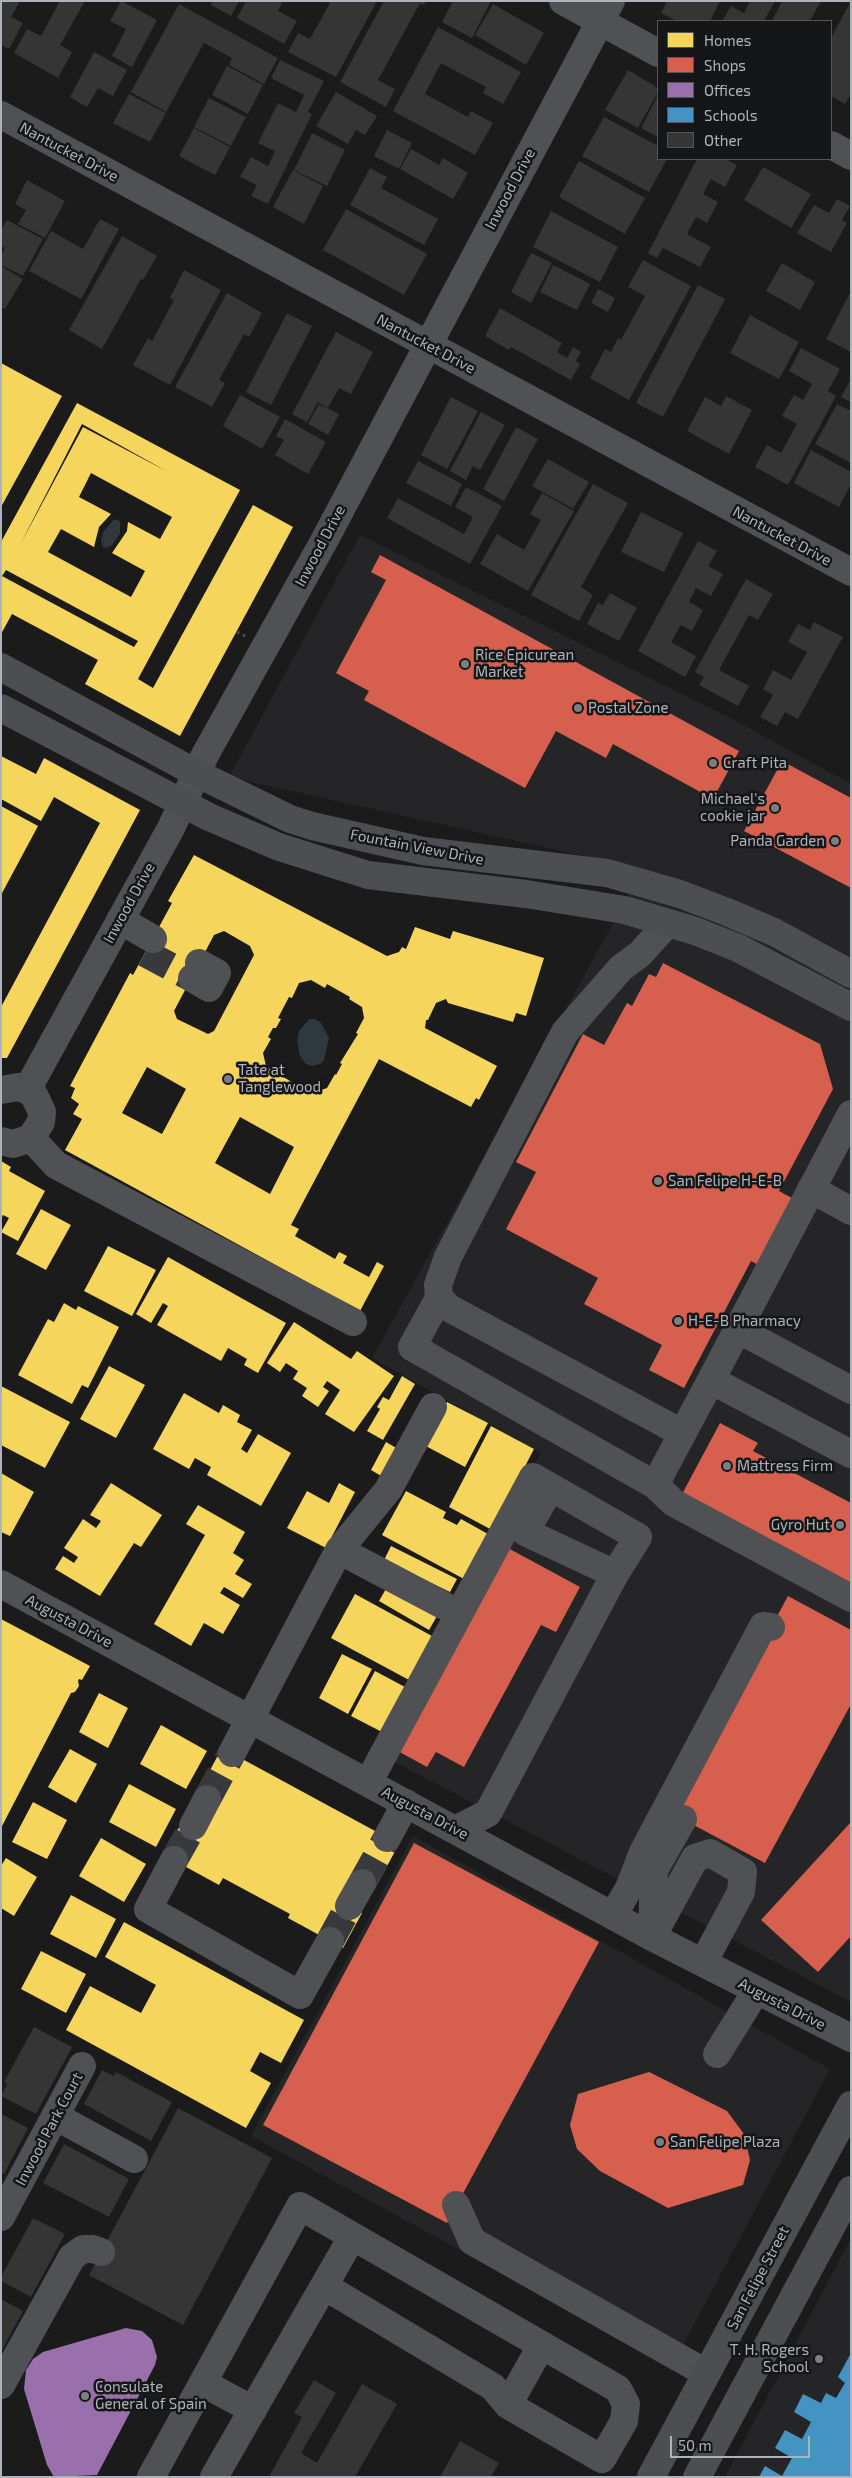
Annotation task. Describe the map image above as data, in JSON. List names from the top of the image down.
{
  "streets": {
    "main road": ["Fountain View Drive", "San Felipe Street"],
    "street": [
      "Nantucket Drive",
      "Inwood Drive",
      "Augusta Drive",
      "Inwood Park Court"
    ]
  },
  "crossings": [
    ["Nantucket Drive", "Inwood Drive"],
    ["Inwood Drive", "Fountain View Drive"]
  ],
  "places": [
    "Rice Epicurean Market",
    "Postal Zone",
    "Craft Pita",
    "Michael's cookie jar",
    "Panda Garden",
    "Tate at Tanglewood",
    "San Felipe H-E-B",
    "H-E-B Pharmacy",
    "Mattress Firm",
    "Gyro Hut",
    "San Felipe Plaza",
    "T. H. Rogers School",
    "Consulate General of Spain"
  ],
  "legend": [
    "Homes",
    "Shops",
    "Offices",
    "Schools",
    "Other"
  ],
  "scale_bar": "50 m"
}
